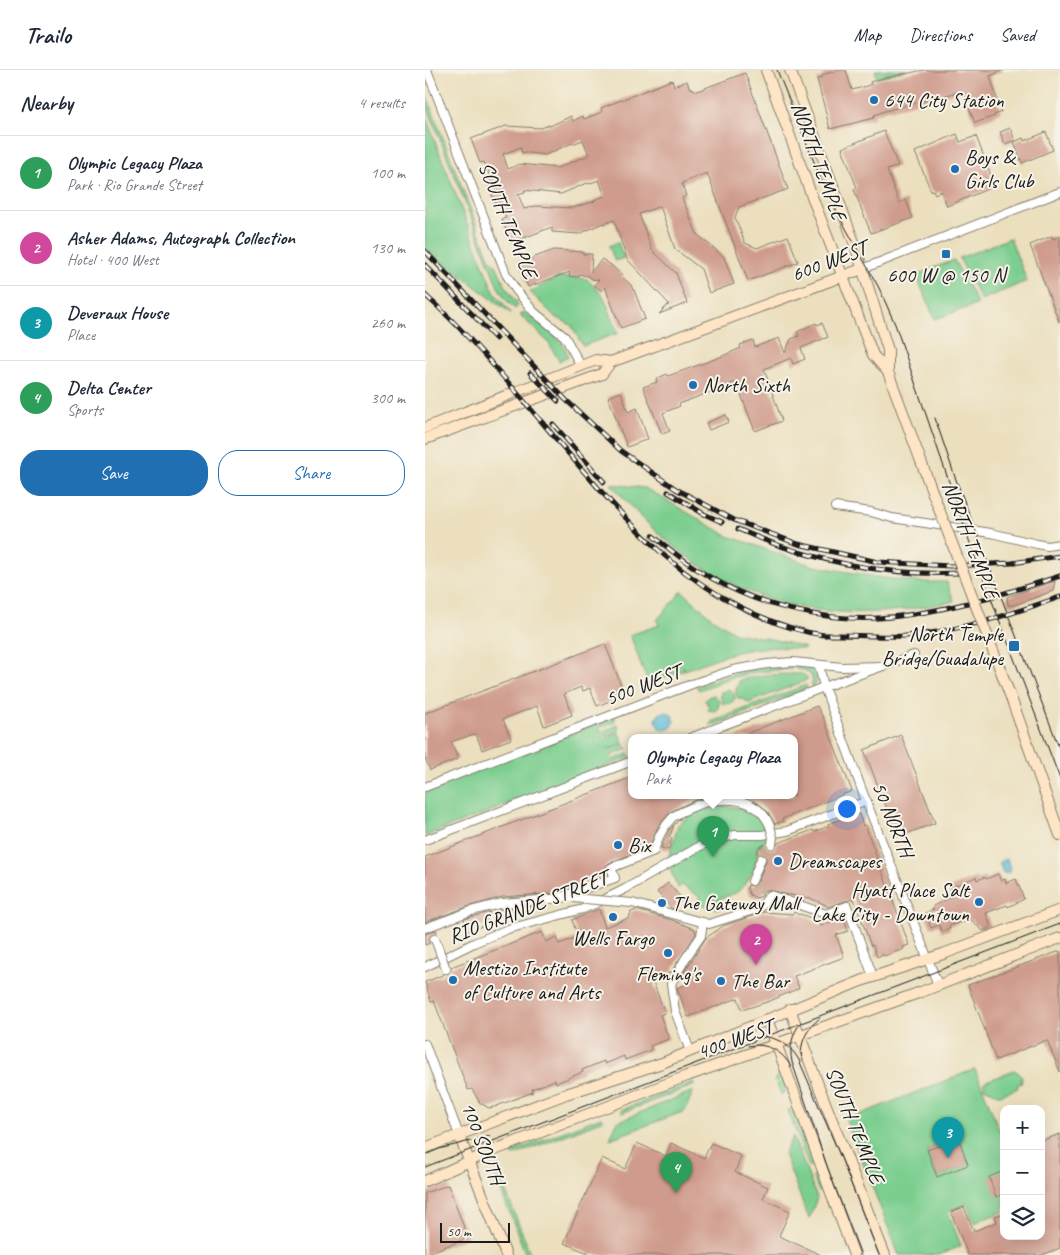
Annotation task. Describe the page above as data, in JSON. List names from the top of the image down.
{
  "streets": {
    "street": [
      "NORTH TEMPLE",
      "SOUTH TEMPLE",
      "600 WEST",
      "500 WEST",
      "50 NORTH",
      "RIO GRANDE STREET",
      "400 WEST",
      "100 SOUTH"
    ]
  },
  "crossings": [
    ["NORTH TEMPLE", "600 WEST"],
    ["SOUTH TEMPLE", "600 WEST"],
    ["SOUTH TEMPLE", "400 WEST"],
    ["500 WEST", "50 NORTH"],
    ["50 NORTH", "RIO GRANDE STREET"],
    ["50 NORTH", "400 WEST"],
    ["400 WEST", "100 SOUTH"]
  ],
  "places": {
    "other": [
      "644 City Station",
      "Boys & Girls Club",
      "North Sixth",
      "Bix",
      "Dreamscapes",
      "Hyatt Place Salt Lake City - Downtown",
      "The Gateway Mall",
      "Wells Fargo",
      "Fleming's",
      "Mestizo Institute of Culture and Arts",
      "The Bar"
    ],
    "transit": ["600 W @ 150 N", "North Temple Bridge/Guadalupe"]
  },
  "scale_bar": "50 m",
  "page": {
    "header": "Trailo",
    "nav": ["Map", "Directions", "Saved"],
    "heading": ["Nearby", "4 results"],
    "list": [
      {
        "mark": "1",
        "name": "Olympic Legacy Plaza",
        "note": "Park · Rio Grande Street",
        "value": "100 m"
      },
      {
        "mark": "2",
        "name": "Asher Adams, Autograph Collection",
        "note": "Hotel · 400 West",
        "value": "130 m"
      },
      {
        "mark": "3",
        "name": "Deveraux House",
        "note": "Place",
        "value": "260 m"
      },
      {
        "mark": "4",
        "name": "Delta Center",
        "note": "Sports",
        "value": "300 m"
      }
    ],
    "buttons": ["Save", "Share"],
    "popup": ["Olympic Legacy Plaza", "Park"],
    "pins": [
      "1",
      "2",
      "3",
      "4"
    ],
    "map_buttons": ["+", "−"],
    "scale": "50 m"
  }
}
